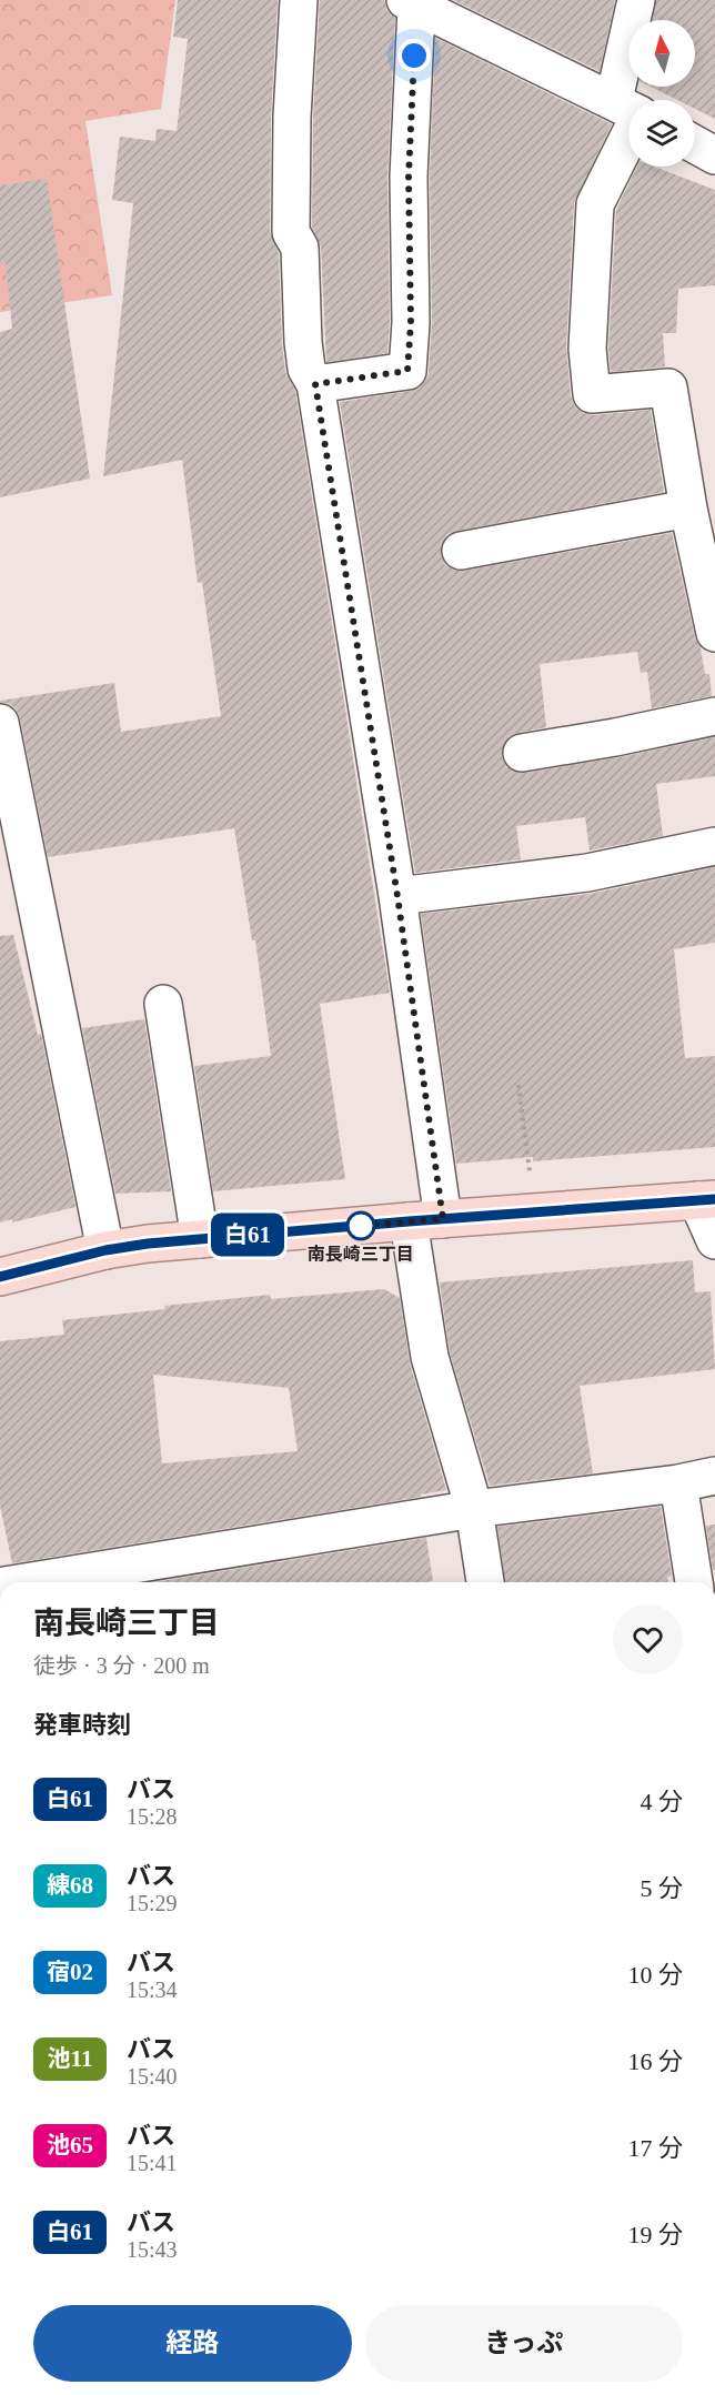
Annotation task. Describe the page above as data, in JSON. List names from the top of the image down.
{
  "places": ["南長崎三丁目"],
  "lines": ["bus line 白61"],
  "north": "top",
  "page": {
    "on_map": "白61",
    "heading": [
      ["南長崎三丁目", "徒歩 · 3 分 · 200 m"],
      "発車時刻"
    ],
    "list": [
      {
        "mark": "白61",
        "name": "バス",
        "note": "15:28",
        "value": "4 分"
      },
      {
        "mark": "練68",
        "name": "バス",
        "note": "15:29",
        "value": "5 分"
      },
      {
        "mark": "宿02",
        "name": "バス",
        "note": "15:34",
        "value": "10 分"
      },
      {
        "mark": "池11",
        "name": "バス",
        "note": "15:40",
        "value": "16 分"
      },
      {
        "mark": "池65",
        "name": "バス",
        "note": "15:41",
        "value": "17 分"
      },
      {
        "mark": "白61",
        "name": "バス",
        "note": "15:43",
        "value": "19 分"
      }
    ],
    "buttons": ["経路", "きっぷ"]
  }
}
